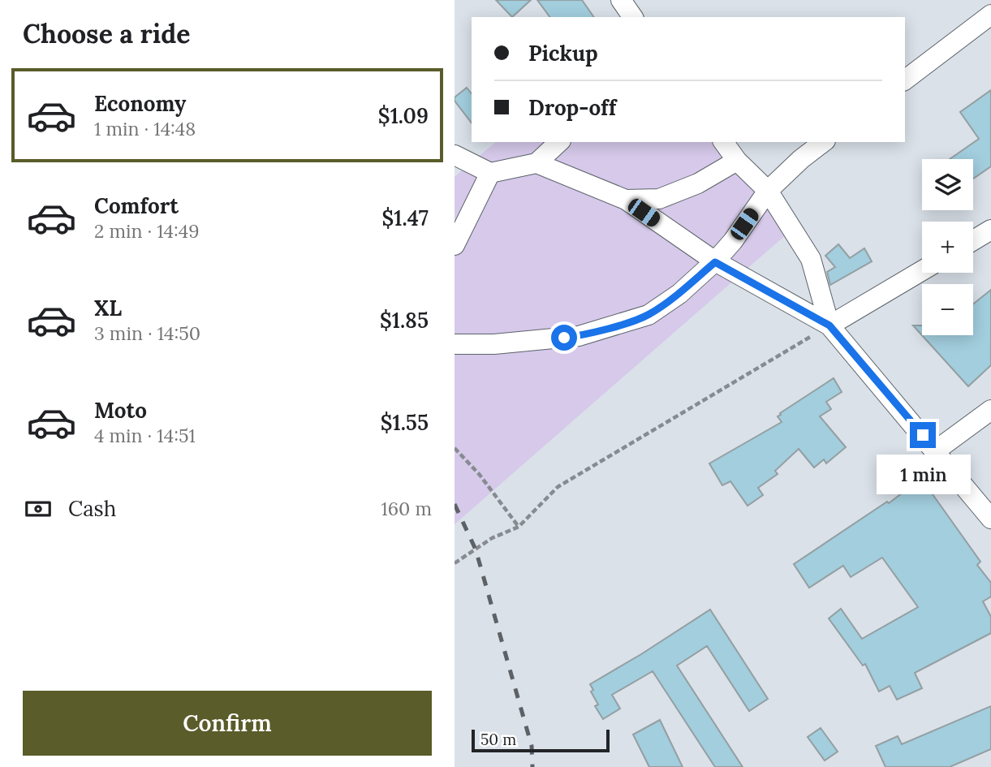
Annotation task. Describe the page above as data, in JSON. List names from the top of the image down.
{
  "scale_bar": "50 m",
  "page": {
    "heading": "Choose a ride",
    "banner": ["Pickup", "Drop-off"],
    "list": [
      {
        "name": "Economy",
        "note": "1 min · 14:48",
        "value": "$1.09"
      },
      {
        "name": "Comfort",
        "note": "2 min · 14:49",
        "value": "$1.47"
      },
      {
        "name": "XL",
        "note": "3 min · 14:50",
        "value": "$1.85"
      },
      {
        "name": "Moto",
        "note": "4 min · 14:51",
        "value": "$1.55"
      }
    ],
    "map_buttons": ["+", "−"],
    "bubble": "1 min",
    "pay": ["Cash", "160 m"],
    "buttons": "Confirm",
    "scale": "50 m"
  }
}
